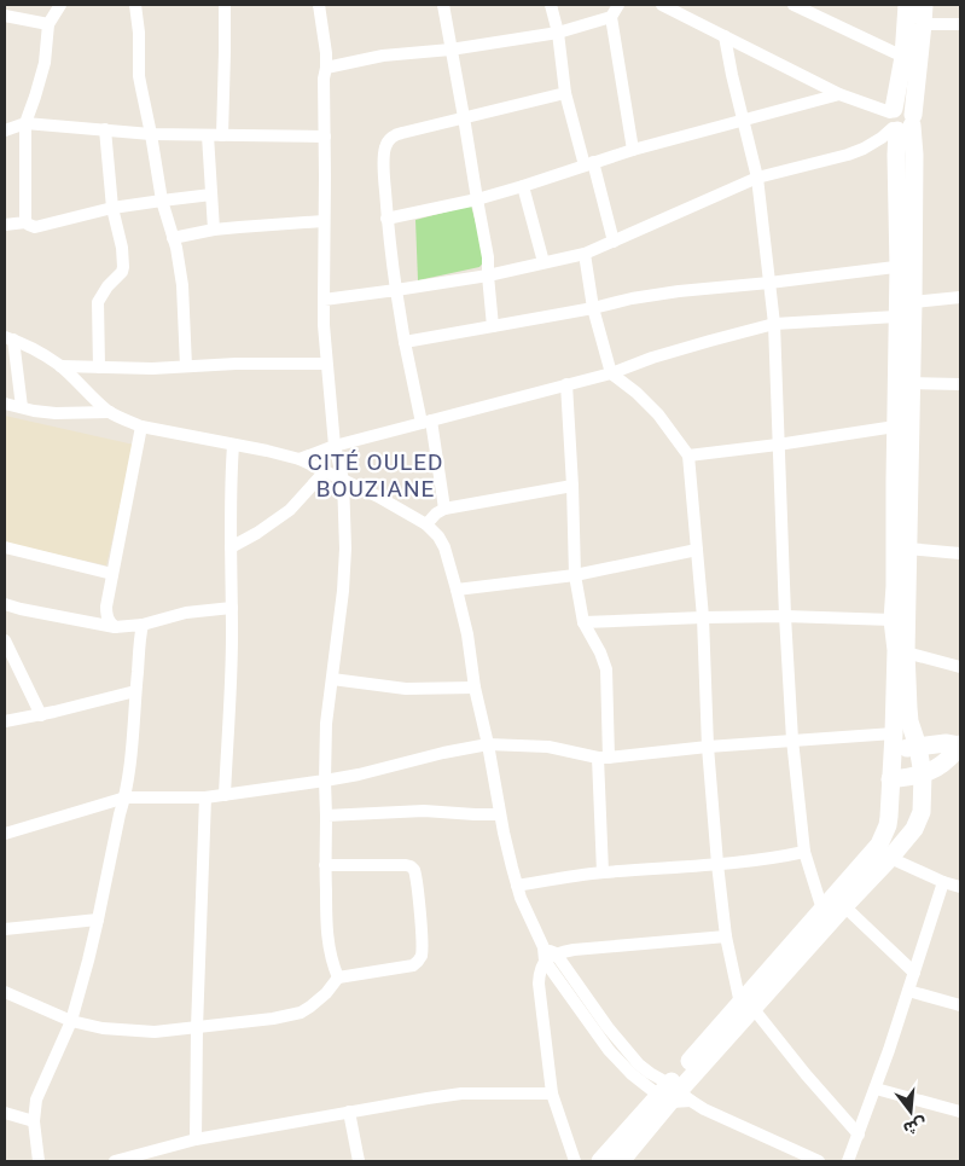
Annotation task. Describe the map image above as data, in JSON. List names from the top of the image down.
{
  "districts": ["CITÉ OULED BOUZIANE"],
  "north": "bottom"
}
